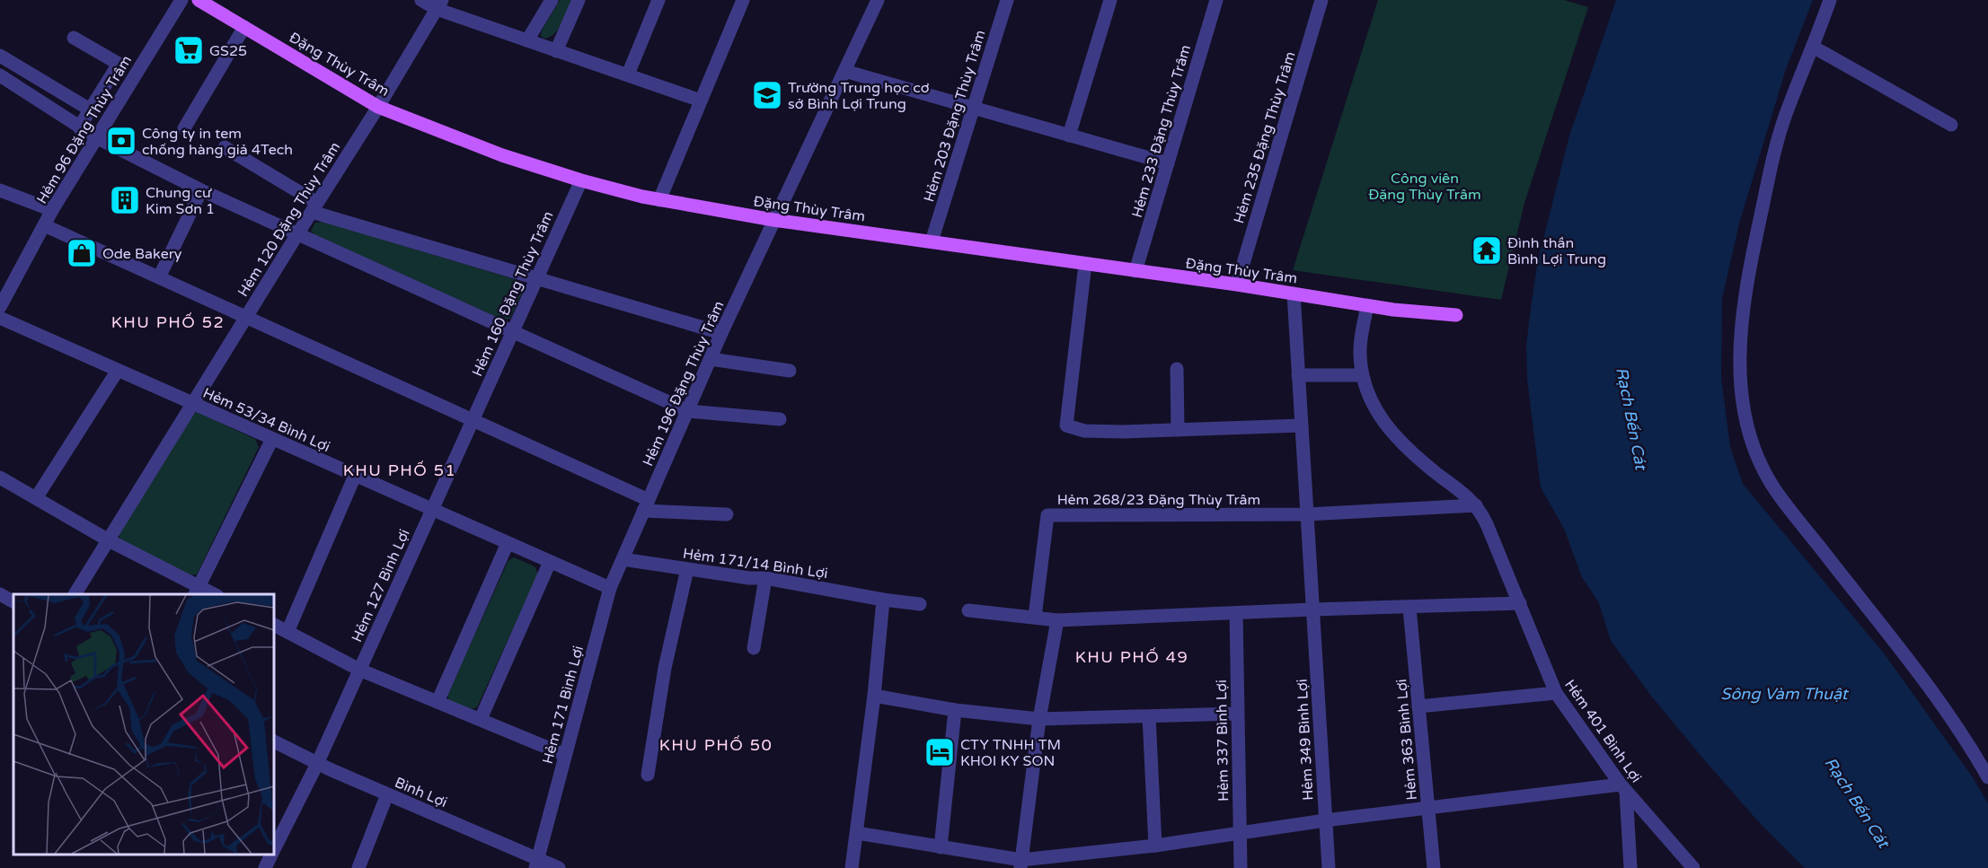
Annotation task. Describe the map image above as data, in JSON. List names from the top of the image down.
{
  "streets": {
    "main road": ["Đặng Thùy Trâm"],
    "street": [
      "Hẻm 203 Đặng Thùy Trâm",
      "Hẻm 96 Đặng Thùy Trâm",
      "Hẻm 233 Đặng Thùy Trâm",
      "Hẻm 235 Đặng Thùy Trâm",
      "Hẻm 120 Đặng Thùy Trâm",
      "Hẻm 160 Đặng Thùy Trâm",
      "Hẻm 196 Đặng Thùy Trâm",
      "Hẻm 53/34 Bình Lợi",
      "Hẻm 268/23 Đặng Thùy Trâm",
      "Hẻm 171/14 Bình Lợi",
      "Hẻm 127 Bình Lợi",
      "Hẻm 171 Bình Lợi",
      "Hẻm 401 Bình Lợi",
      "Hẻm 349 Bình Lợi",
      "Hẻm 363 Bình Lợi",
      "Hẻm 337 Bình Lợi",
      "Bình Lợi"
    ]
  },
  "crossings": [
    ["Đặng Thùy Trâm", "Hẻm 203 Đặng Thùy Trâm"],
    ["Đặng Thùy Trâm", "Hẻm 233 Đặng Thùy Trâm"],
    ["Đặng Thùy Trâm", "Hẻm 235 Đặng Thùy Trâm"],
    ["Đặng Thùy Trâm", "Hẻm 120 Đặng Thùy Trâm"],
    ["Đặng Thùy Trâm", "Hẻm 160 Đặng Thùy Trâm"],
    ["Đặng Thùy Trâm", "Hẻm 196 Đặng Thùy Trâm"],
    ["Đặng Thùy Trâm", "Hẻm 401 Bình Lợi"],
    ["Đặng Thùy Trâm", "Hẻm 349 Bình Lợi"],
    ["Hẻm 96 Đặng Thùy Trâm", "Hẻm 120 Đặng Thùy Trâm"],
    ["Hẻm 96 Đặng Thùy Trâm", "Hẻm 160 Đặng Thùy Trâm"],
    ["Hẻm 96 Đặng Thùy Trâm", "Hẻm 196 Đặng Thùy Trâm"],
    ["Hẻm 96 Đặng Thùy Trâm", "Hẻm 127 Bình Lợi"],
    ["Hẻm 120 Đặng Thùy Trâm", "Hẻm 53/34 Bình Lợi"],
    ["Hẻm 160 Đặng Thùy Trâm", "Hẻm 127 Bình Lợi"],
    ["Hẻm 196 Đặng Thùy Trâm", "Hẻm 171/14 Bình Lợi"],
    ["Hẻm 196 Đặng Thùy Trâm", "Hẻm 171 Bình Lợi"],
    ["Hẻm 53/34 Bình Lợi", "Hẻm 127 Bình Lợi"],
    ["Hẻm 53/34 Bình Lợi", "Hẻm 171 Bình Lợi"],
    ["Hẻm 268/23 Đặng Thùy Trâm", "Hẻm 349 Bình Lợi"],
    ["Hẻm 171/14 Bình Lợi", "Hẻm 171 Bình Lợi"],
    ["Hẻm 127 Bình Lợi", "Bình Lợi"],
    ["Hẻm 171 Bình Lợi", "Bình Lợi"]
  ],
  "districts": [
    "KHU PHỐ 52",
    "KHU PHỐ 51",
    "KHU PHỐ 49",
    "KHU PHỐ 50"
  ],
  "water": ["Rạch Bến Cát", "Sông Vàm Thuật"],
  "parks": ["Công viên Đặng Thùy Trâm"],
  "places": {
    "supermarket": ["GS25"],
    "school or university": ["Trường Trung học cơ sở Bình Lợi Trung"],
    "bank": ["Công ty in tem chống hàng giả 4Tech"],
    "building": ["Chung cư Kim Sơn 1"],
    "temple": ["Đình thần Bình Lợi Trung"],
    "shop": ["Ode Bakery"],
    "hotel": ["CTY TNHH TM KHOI KY SON"]
  }
}
